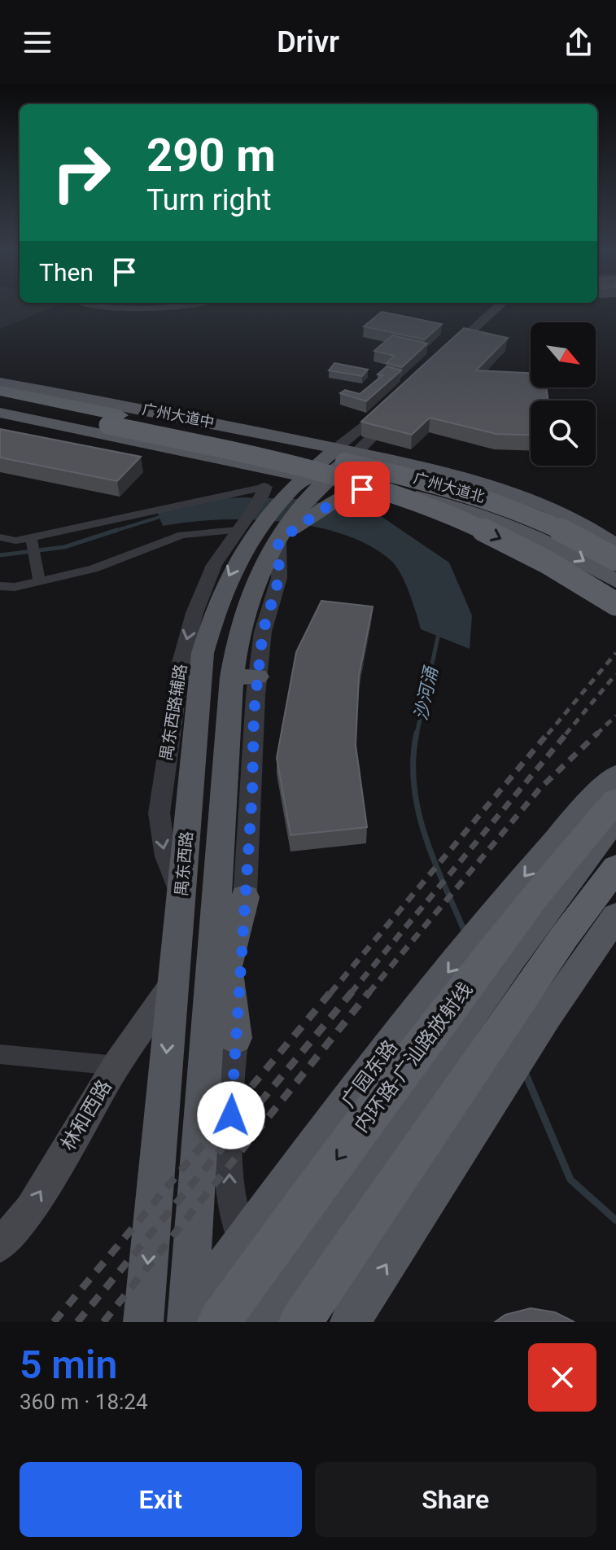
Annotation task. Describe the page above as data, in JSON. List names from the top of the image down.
{
  "streets": {
    "highway": ["广州大道中", "广州大道北", "内环路-广汕路放射线"],
    "main road": ["禺东西路", "广园东路", "林和西路"],
    "street": ["禺东西路辅路"]
  },
  "crossings": [
    ["广州大道中", "广州大道北"],
    ["广州大道中", "禺东西路"],
    ["广州大道北", "禺东西路"],
    ["禺东西路辅路", "禺东西路"],
    ["禺东西路", "内环路-广汕路放射线"],
    ["禺东西路", "广园东路"],
    ["禺东西路", "林和西路"],
    ["内环路-广汕路放射线", "广园东路"]
  ],
  "one_way": ["林和西路"],
  "water": ["沙河涌"],
  "north": "bottom right",
  "page": {
    "header": "Drivr",
    "turn": ["290 m", "Turn right"],
    "then": "Then",
    "heading": ["5 min", "360 m · 18:24"],
    "buttons": ["Exit", "Share"]
  }
}
